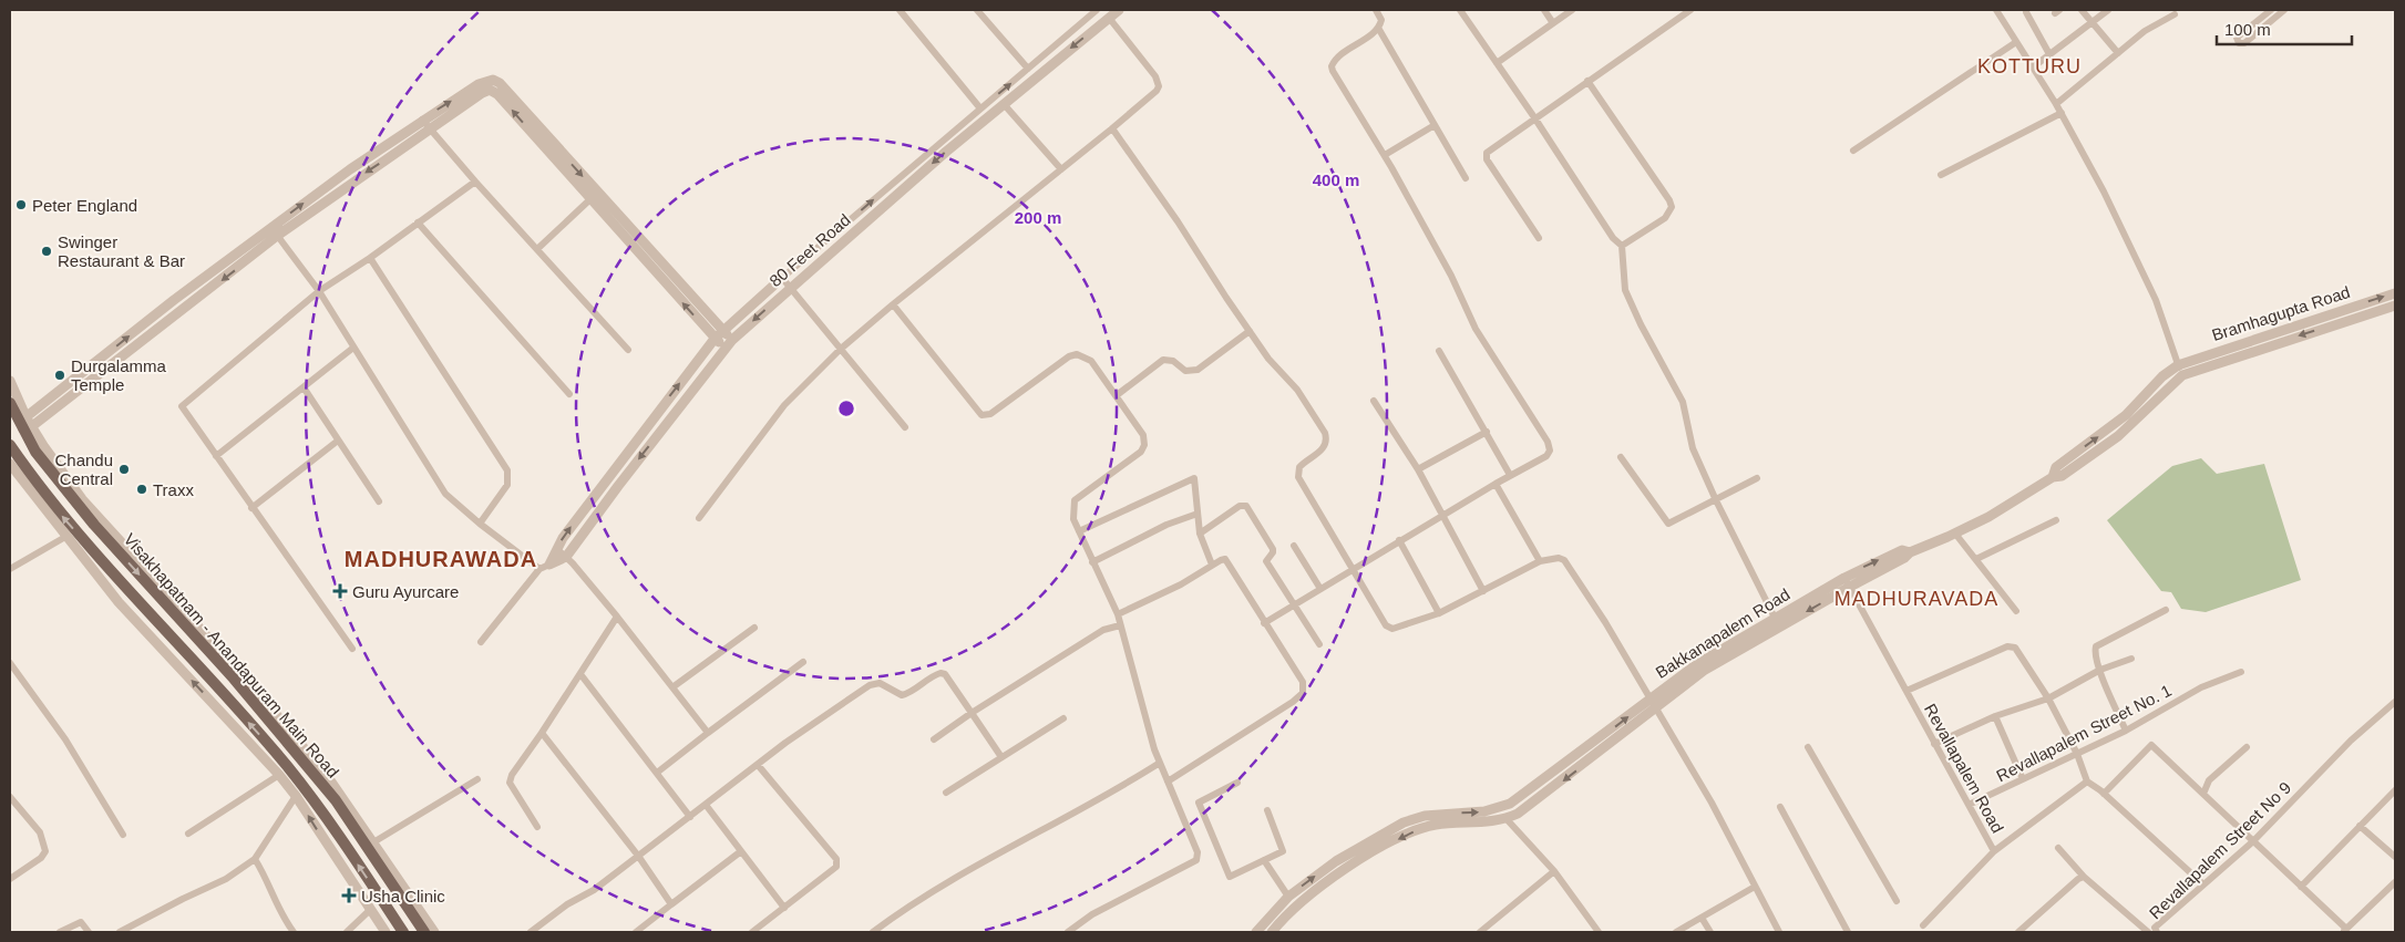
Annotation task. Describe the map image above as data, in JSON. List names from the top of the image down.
{
  "streets": {
    "main road": ["Visakhapatnam - Anandapuram Main Road"],
    "street": [
      "80 Feet Road",
      "Bramhagupta Road",
      "Bakkanapalem Road",
      "Revallapalem Street No. 1",
      "Revallapalem Road",
      "Revallapalem Street No 9"
    ]
  },
  "crossings": [
    ["Bramhagupta Road", "Bakkanapalem Road"],
    ["Bakkanapalem Road", "Revallapalem Road"],
    ["Revallapalem Street No. 1", "Revallapalem Road"]
  ],
  "districts": ["KOTTURU", "MADHURAWADA", "MADHURAVADA"],
  "places": {
    "other": [
      "Peter England",
      "Swinger Restaurant & Bar",
      "Durgalamma Temple",
      "Chandu Central",
      "Traxx"
    ],
    "health": ["Guru Ayurcare", "Usha Clinic"]
  },
  "scale_bar": "100 m",
  "rings": ["400 m", "200 m"]
}
